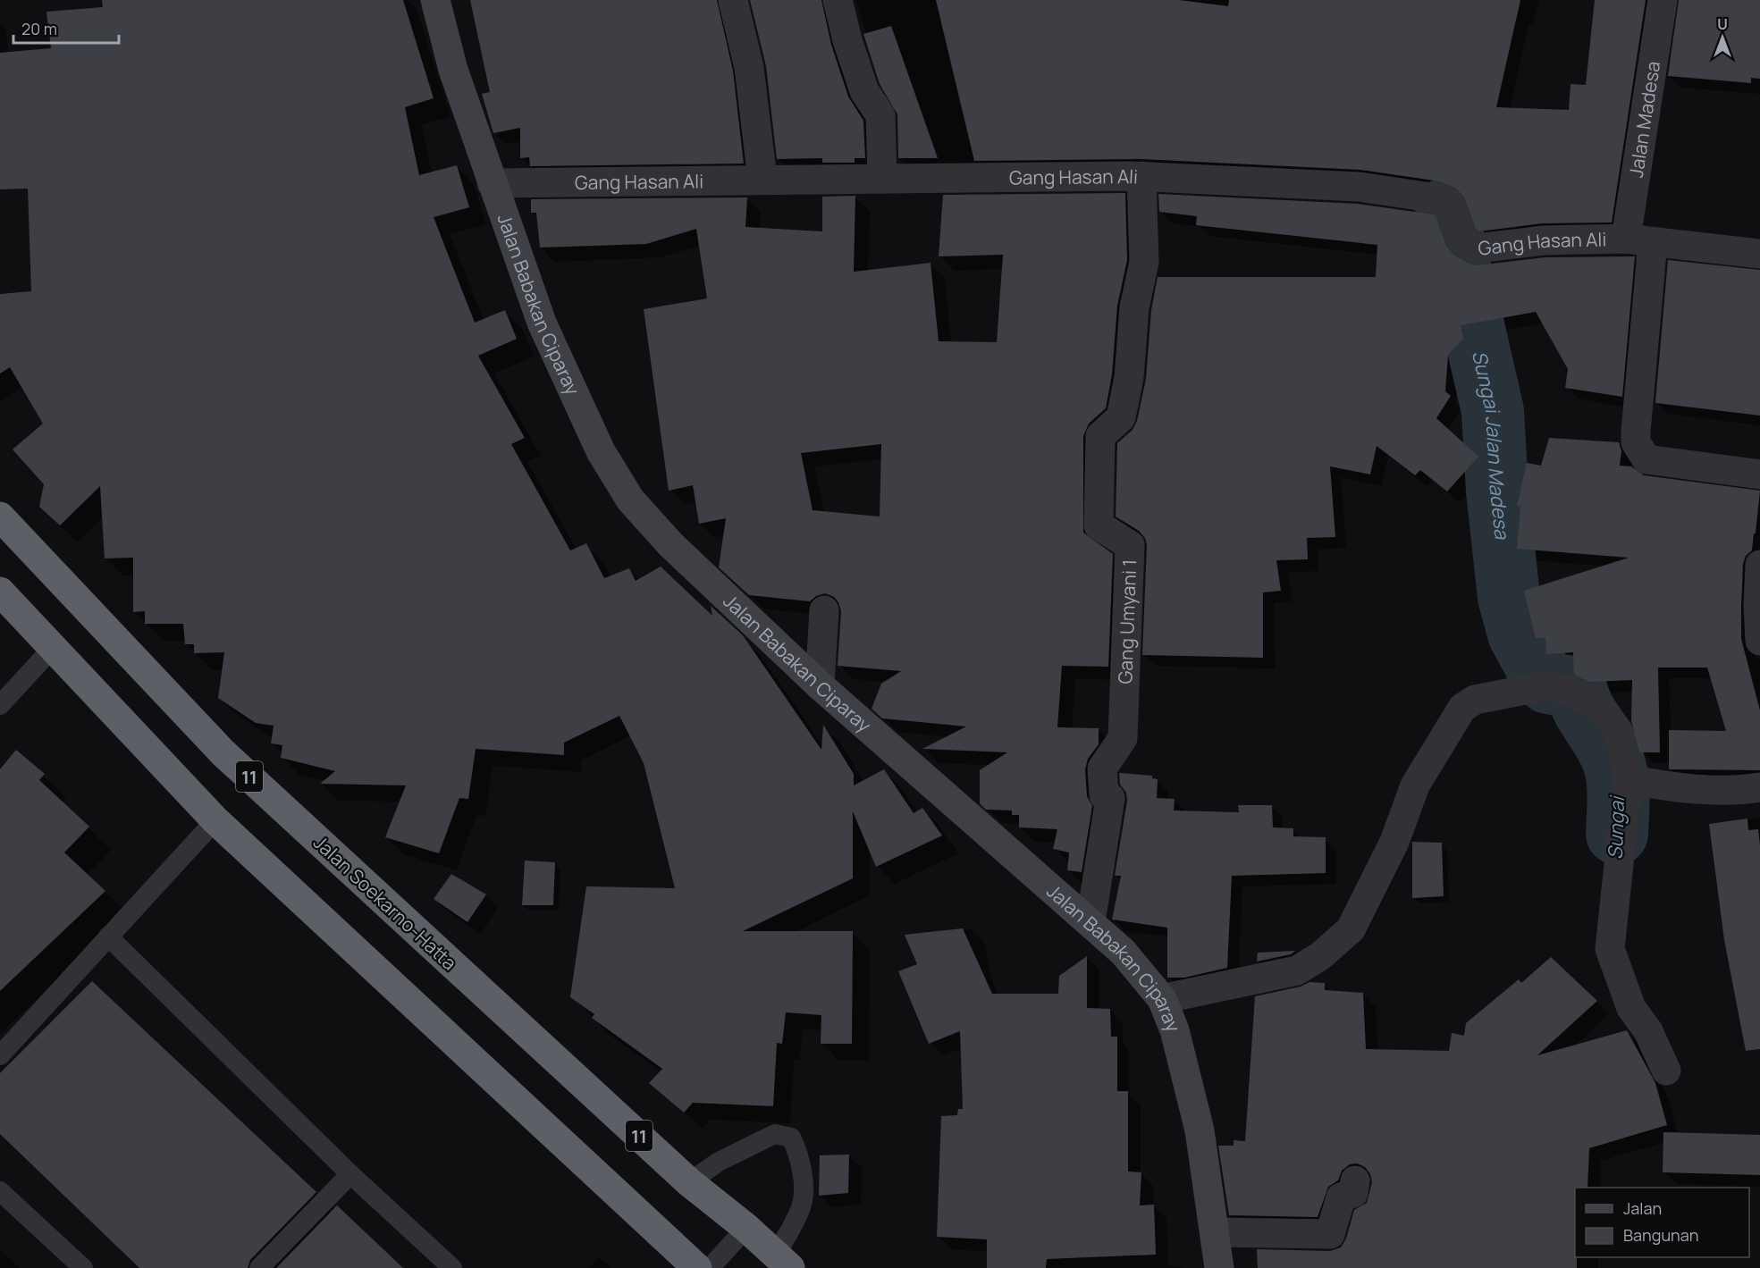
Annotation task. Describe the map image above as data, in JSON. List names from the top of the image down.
{
  "streets": {
    "highway": ["11", "Jalan Soekarno-Hatta"],
    "street": [
      "Jalan Madesa",
      "Gang Hasan Ali",
      "Jalan Babakan Ciparay",
      "Gang Umyani 1"
    ]
  },
  "crossings": [
    ["Jalan Madesa", "Gang Hasan Ali"],
    ["Gang Hasan Ali", "Jalan Babakan Ciparay"],
    ["Gang Hasan Ali", "Gang Umyani 1"],
    ["Jalan Babakan Ciparay", "Gang Umyani 1"]
  ],
  "water": ["Sungai Jalan Madesa", "Sungai"],
  "legend": ["Jalan", "Bangunan"],
  "scale_bar": "20 m",
  "north": "top"
}
